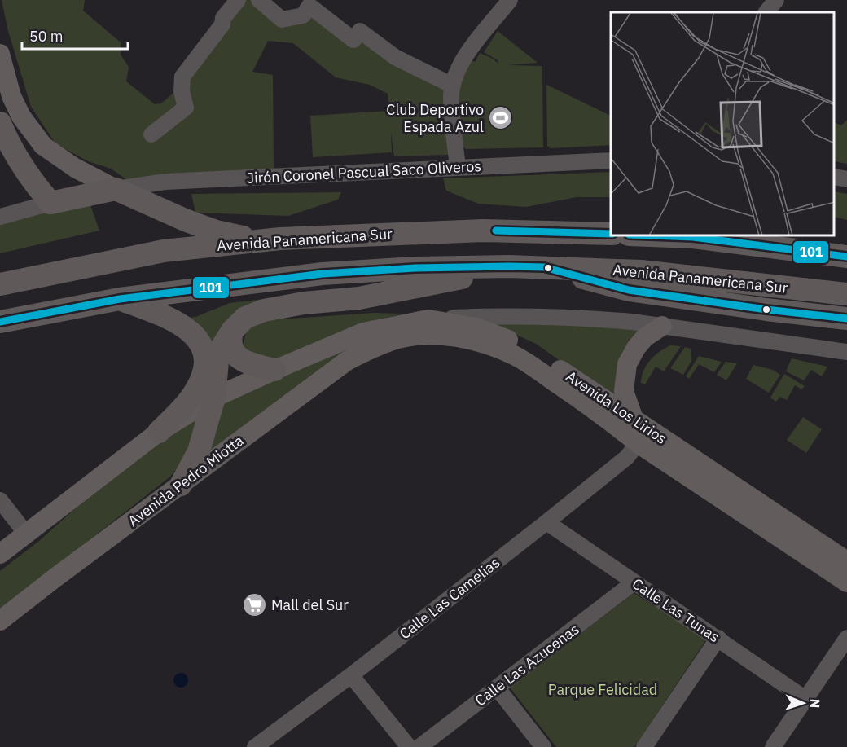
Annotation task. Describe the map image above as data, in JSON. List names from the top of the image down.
{
  "streets": {
    "highway": ["Avenida Panamericana Sur"],
    "main road": ["Avenida Los Lirios", "Avenida Pedro Miotta"],
    "street": [
      "Jirón Coronel Pascual Saco Oliveros",
      "Calle Las Camelias",
      "Calle Las Tunas",
      "Calle Las Azucenas"
    ]
  },
  "crossings": [
    ["Avenida Los Lirios", "Avenida Pedro Miotta"],
    ["Avenida Los Lirios", "Calle Las Camelias"],
    ["Calle Las Camelias", "Calle Las Tunas"],
    ["Calle Las Tunas", "Calle Las Azucenas"]
  ],
  "parks": ["Parque Felicidad"],
  "places": {
    "sports": ["Club Deportivo Espada Azul"],
    "supermarket": ["Mall del Sur"]
  },
  "lines": ["transit line 101"],
  "scale_bar": "50 m",
  "north": "right"
}
